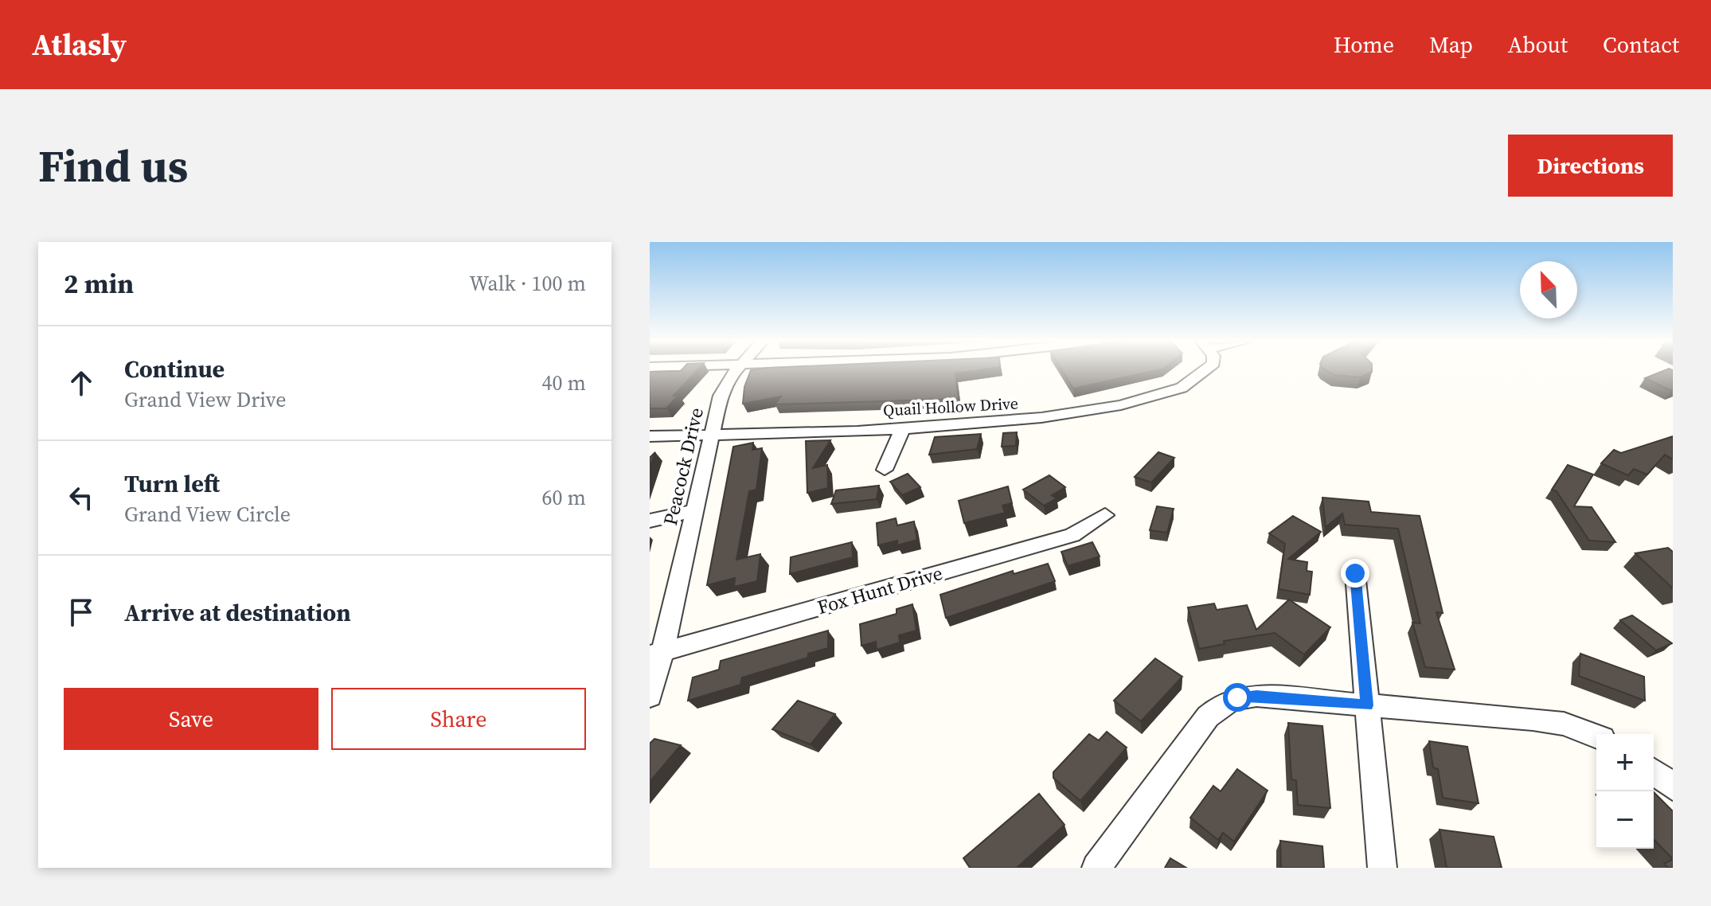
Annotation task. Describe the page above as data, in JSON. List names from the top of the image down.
{
  "streets": {
    "street": ["Quail Hollow Drive", "Peacock Drive", "Fox Hunt Drive"]
  },
  "crossings": [
    ["Quail Hollow Drive", "Peacock Drive"],
    ["Peacock Drive", "Fox Hunt Drive"]
  ],
  "north": "top left",
  "page": {
    "header": "Atlasly",
    "nav": [
      "Home",
      "Map",
      "About",
      "Contact"
    ],
    "buttons": [
      "Directions",
      ["Save", "Share"]
    ],
    "title": "Find us",
    "heading": ["2 min", "Walk · 100 m"],
    "list": [
      ["Continue", "Grand View Drive", "40 m"],
      ["Turn left", "Grand View Circle", "60 m"],
      "Arrive at destination"
    ],
    "map_buttons": ["+", "−"]
  }
}
